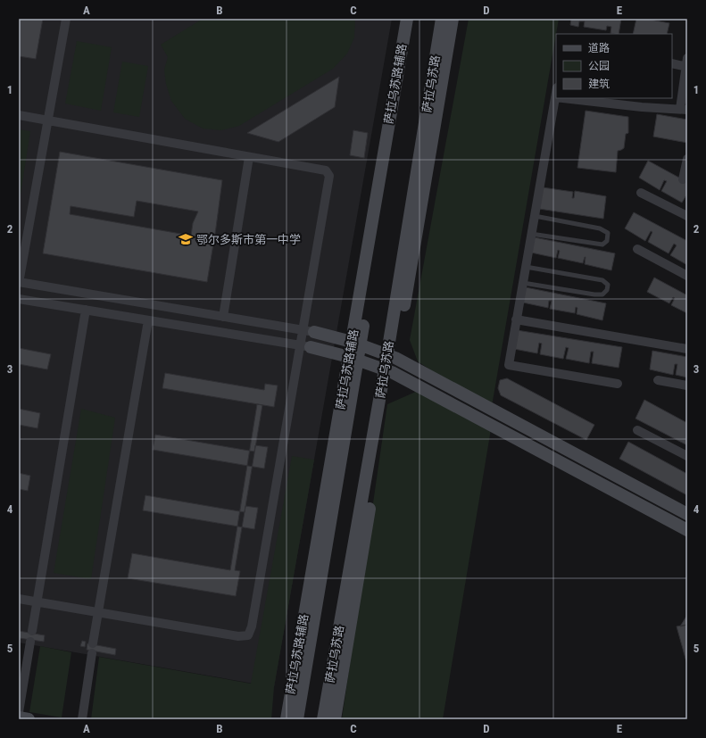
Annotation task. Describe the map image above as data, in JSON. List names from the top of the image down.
{
  "streets": {
    "street": ["萨拉乌苏路辅路", "萨拉乌苏路"]
  },
  "places": {
    "school or university": ["鄂尔多斯市第一中学"]
  },
  "legend": ["道路", "公园", "建筑"],
  "grid": {
    "columns": [
      "A",
      "B",
      "C",
      "D",
      "E"
    ],
    "rows": [
      "1",
      "2",
      "3",
      "4",
      "5"
    ]
  }
}
